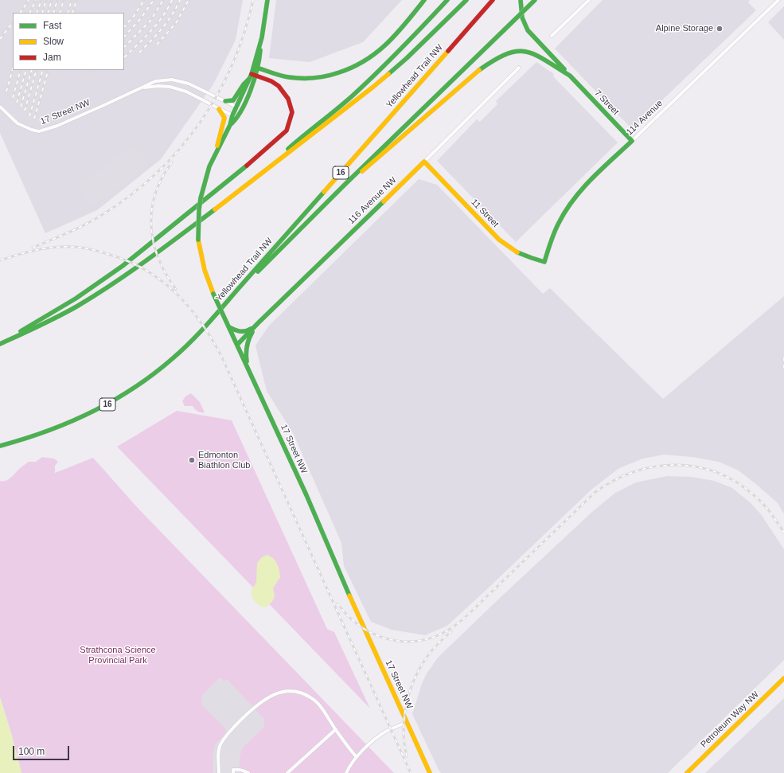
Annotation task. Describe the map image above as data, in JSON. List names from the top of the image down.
{
  "streets": {
    "main road": [
      "Yellowhead Trail NW",
      "7 Street",
      "17 Street NW",
      "114 Avenue",
      "16",
      "116 Avenue NW",
      "11 Street",
      "Petroleum Way NW"
    ]
  },
  "crossings": [
    ["7 Street", "114 Avenue"],
    ["17 Street NW", "116 Avenue NW"],
    ["114 Avenue", "11 Street"],
    ["116 Avenue NW", "11 Street"]
  ],
  "parks": ["Strathcona Science Provincial Park"],
  "places": ["Alpine Storage", "Edmonton Biathlon Club"],
  "legend": ["Fast", "Slow", "Jam"],
  "scale_bar": "100 m"
}
